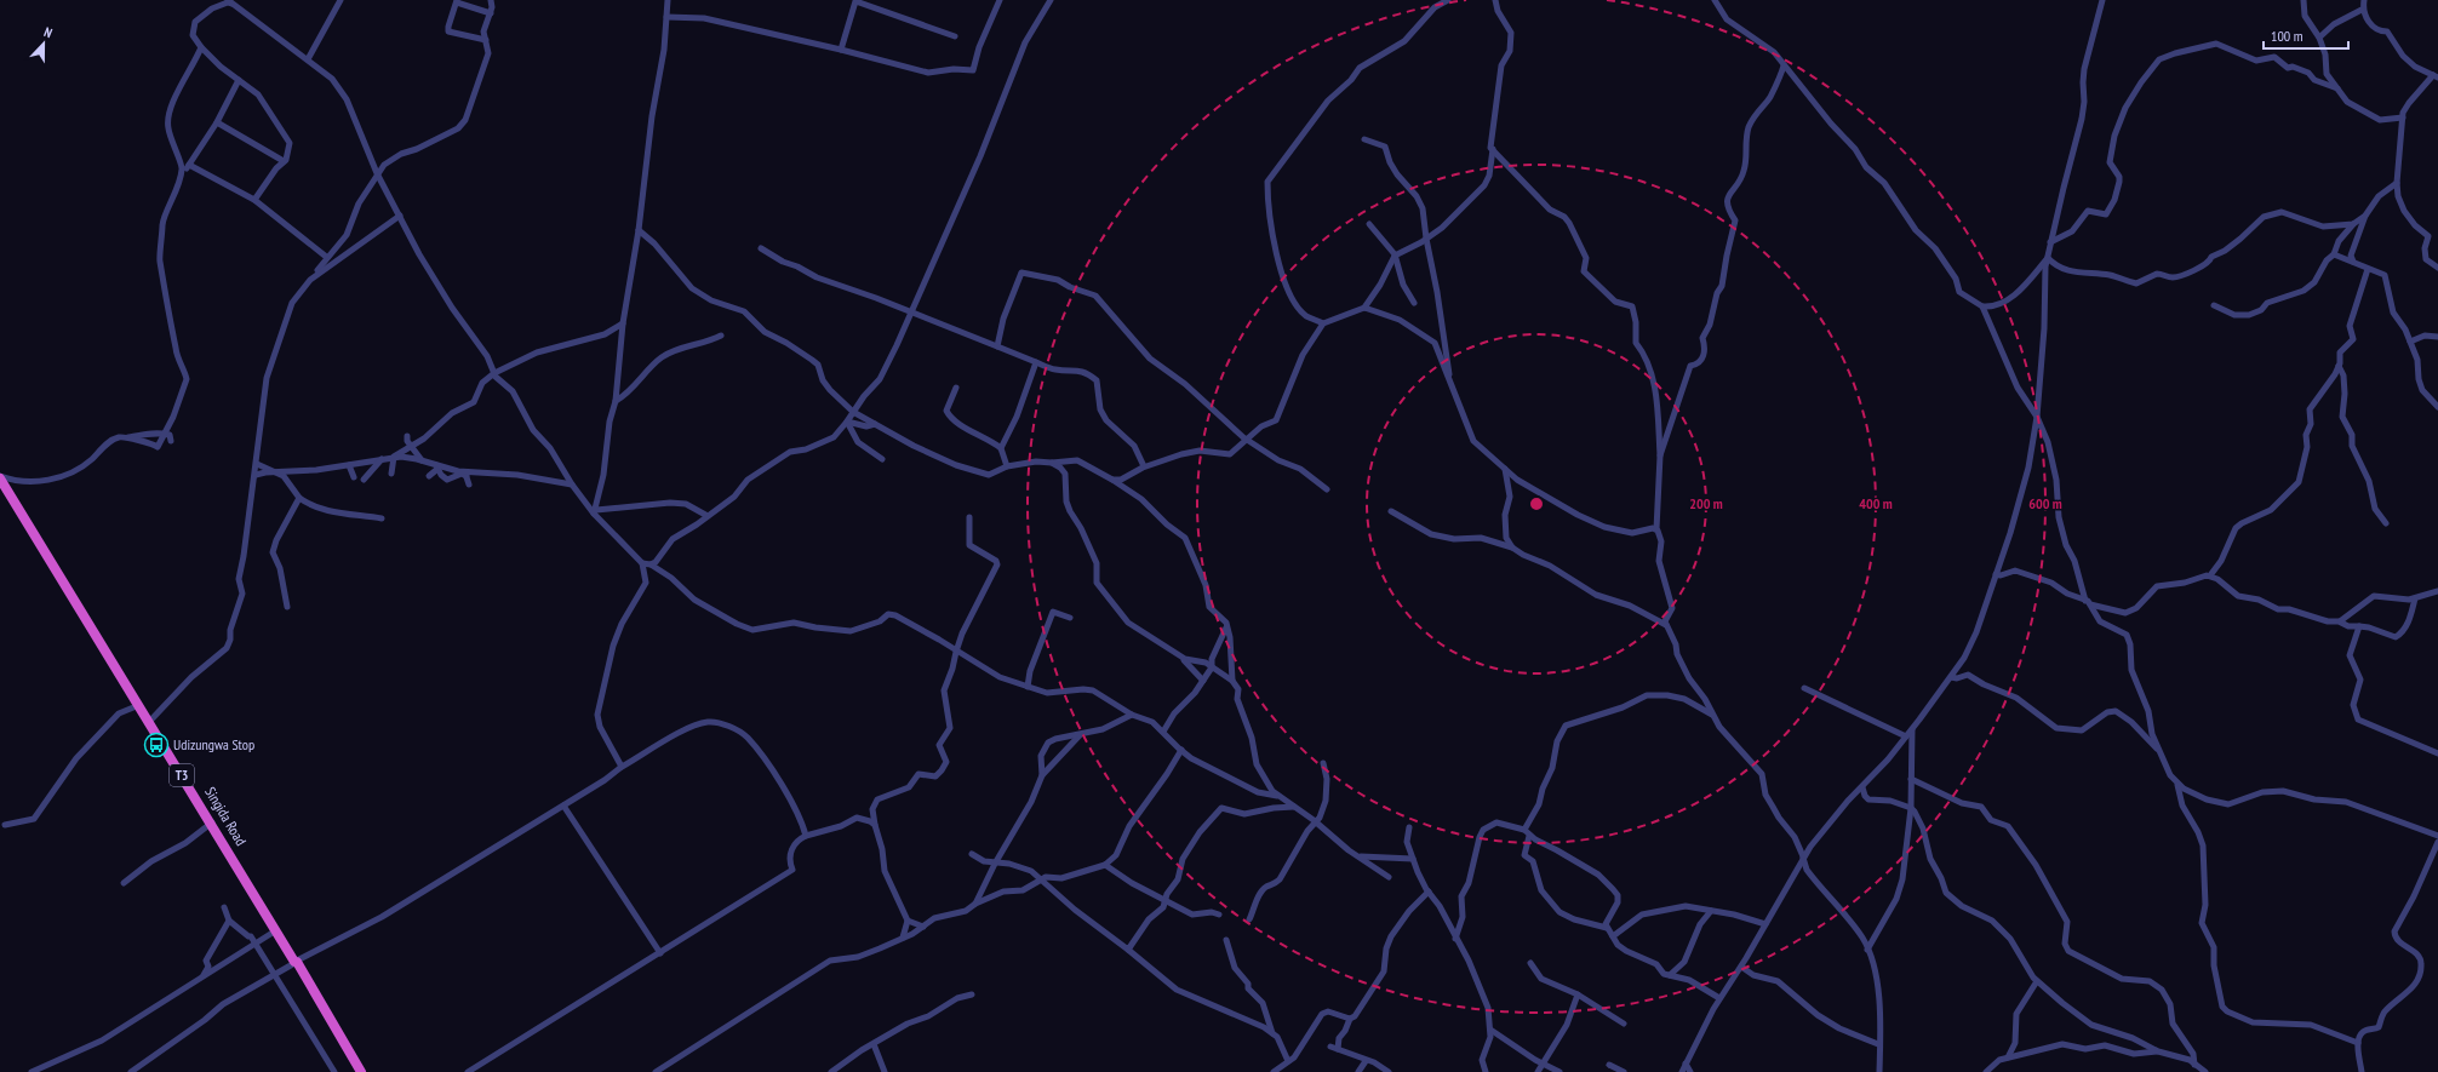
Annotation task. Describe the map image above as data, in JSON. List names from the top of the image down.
{
  "streets": {
    "highway": ["T3", "Singida Road"]
  },
  "places": {
    "bus stop": ["Udizungwa Stop"]
  },
  "scale_bar": "100 m",
  "north": "top",
  "rings": ["200 m", "400 m", "600 m"]
}
